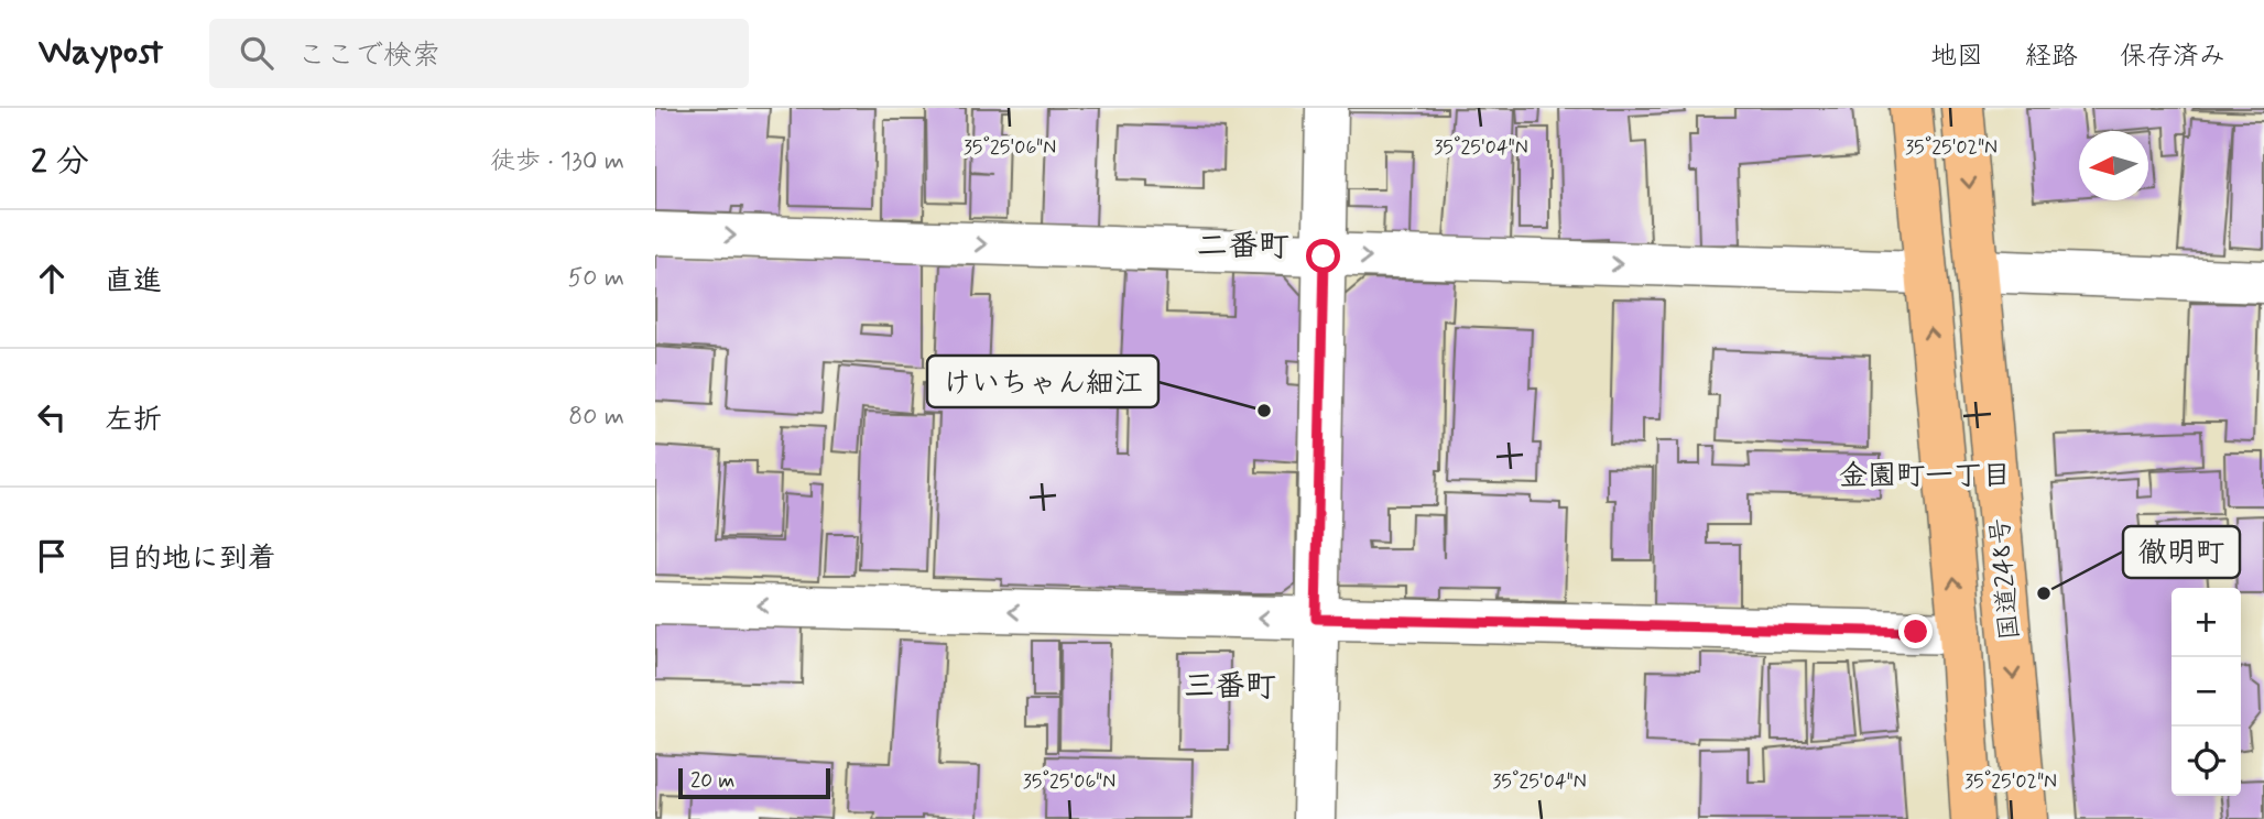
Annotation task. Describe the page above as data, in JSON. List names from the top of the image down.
{
  "streets": {
    "highway": ["国道248号"]
  },
  "districts": ["二番町", "金園町一丁目", "三番町"],
  "places": ["けいちゃん細江", "徹明町"],
  "scale_bar": "20 m",
  "north": "left",
  "page": {
    "header": "Waypost",
    "search": "ここで検索",
    "nav": ["地図", "経路", "保存済み"],
    "heading": ["2 分", "徒歩 · 130 m"],
    "list": [
      ["直進", "50 m"],
      ["左折", "80 m"],
      "目的地に到着"
    ],
    "map_buttons": ["+", "−"],
    "scale": "20 m"
  },
  "coordinates": ["35°25'06\"N", "35°25'04\"N", "35°25'02\"N"]
}
